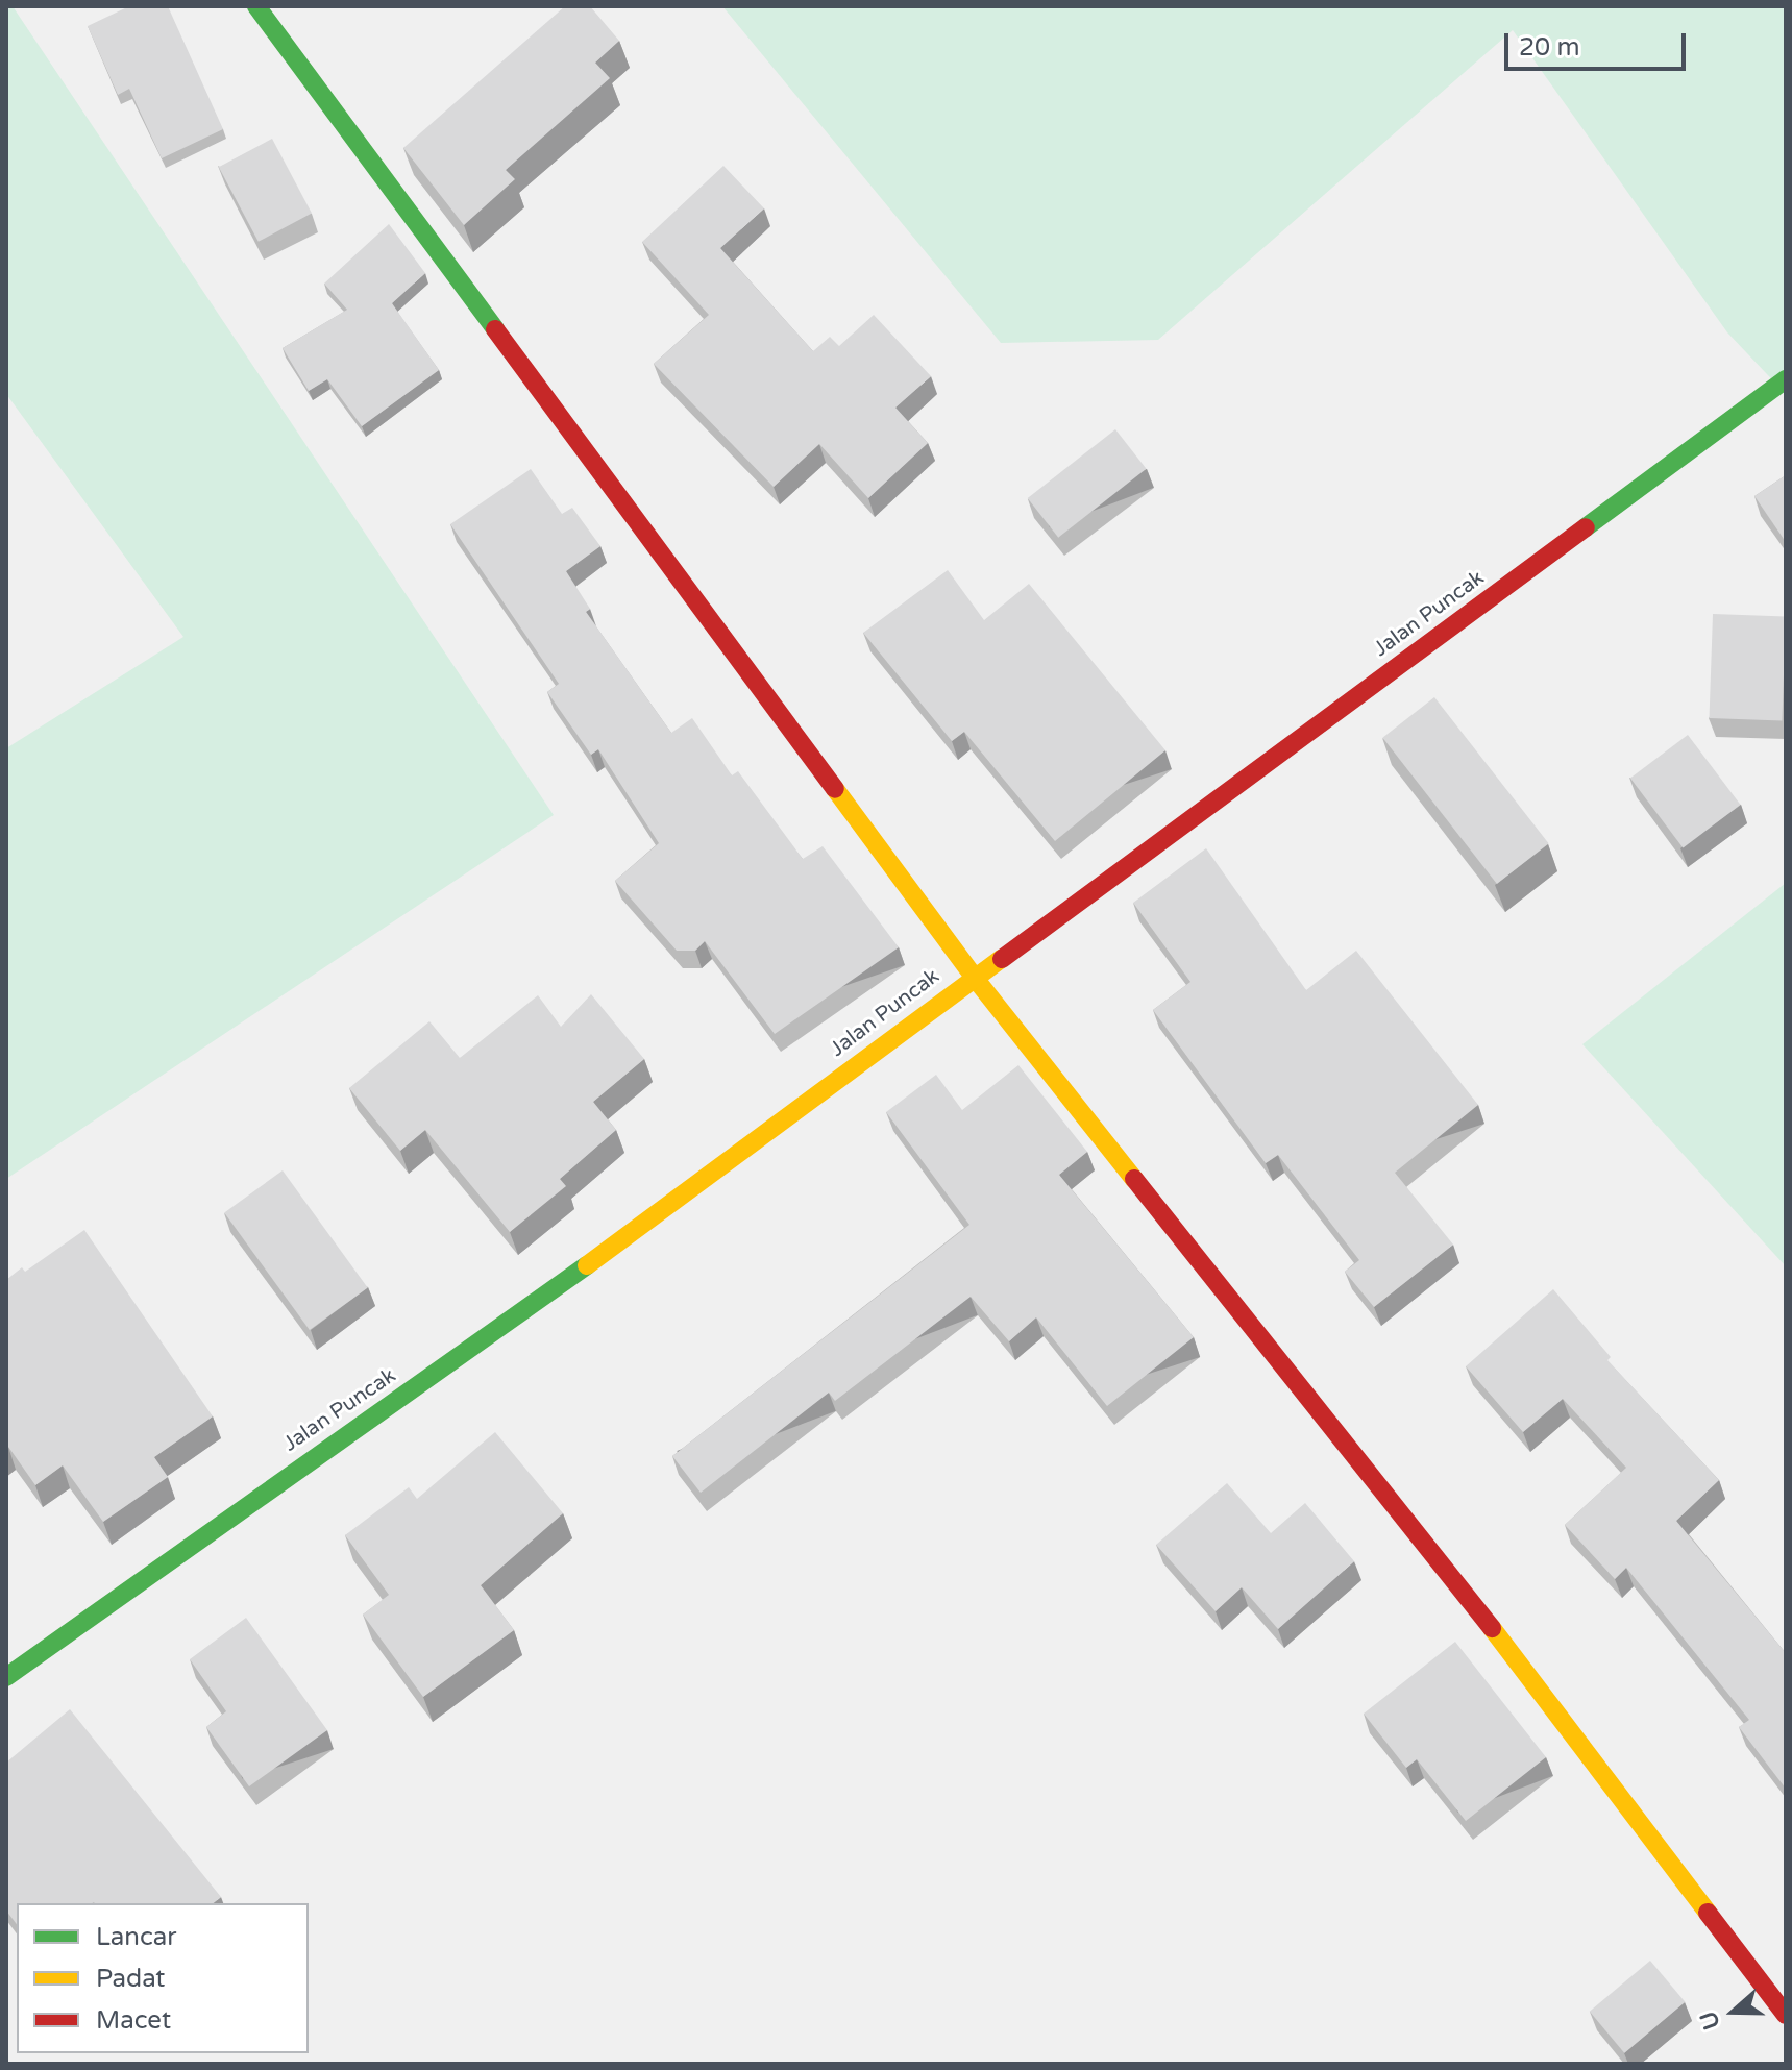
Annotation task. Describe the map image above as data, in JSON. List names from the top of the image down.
{
  "streets": {
    "street": ["Jalan Puncak"]
  },
  "legend": ["Lancar", "Padat", "Macet"],
  "scale_bar": "20 m",
  "north": "left"
}
